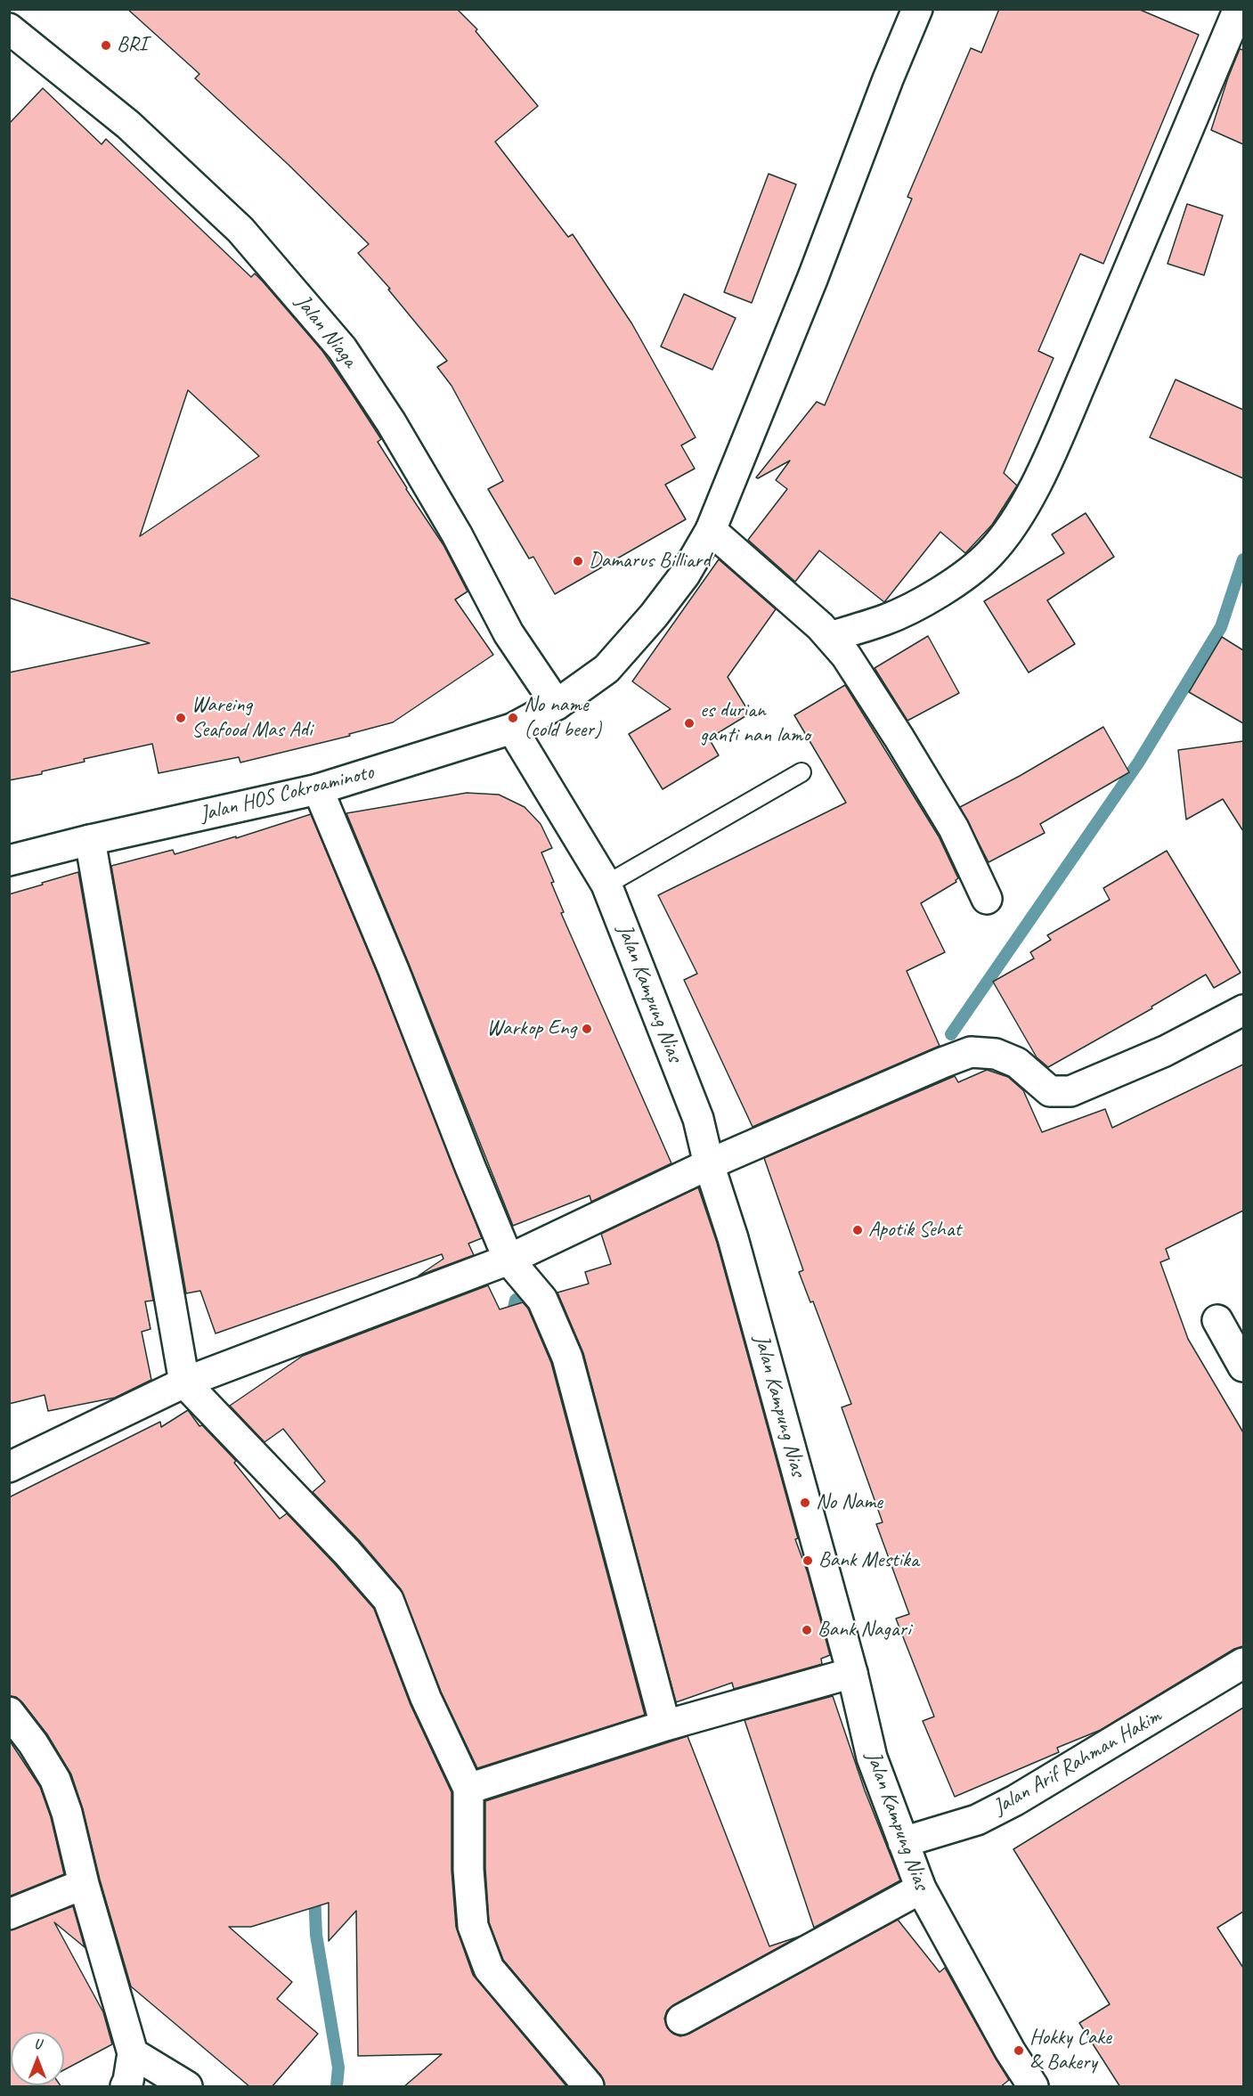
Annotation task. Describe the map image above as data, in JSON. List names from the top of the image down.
{
  "streets": {
    "street": [
      "Jalan Niaga",
      "Jalan HOS Cokroaminoto",
      "Jalan Kampung Nias",
      "Jalan Arif Rahman Hakim"
    ]
  },
  "crossings": [
    ["Jalan Niaga", "Jalan HOS Cokroaminoto"],
    ["Jalan HOS Cokroaminoto", "Jalan Kampung Nias"],
    ["Jalan Kampung Nias", "Jalan Arif Rahman Hakim"]
  ],
  "places": [
    "BRI",
    "Damarus Billiard",
    "Wareing Seafood Mas Adi",
    "No name (cold beer)",
    "es durian ganti nan lamo",
    "Warkop Eng",
    "Apotik Sehat",
    "No Name",
    "Bank Mestika",
    "Bank Nagari",
    "Hokky Cake & Bakery"
  ],
  "north": "top"
}
